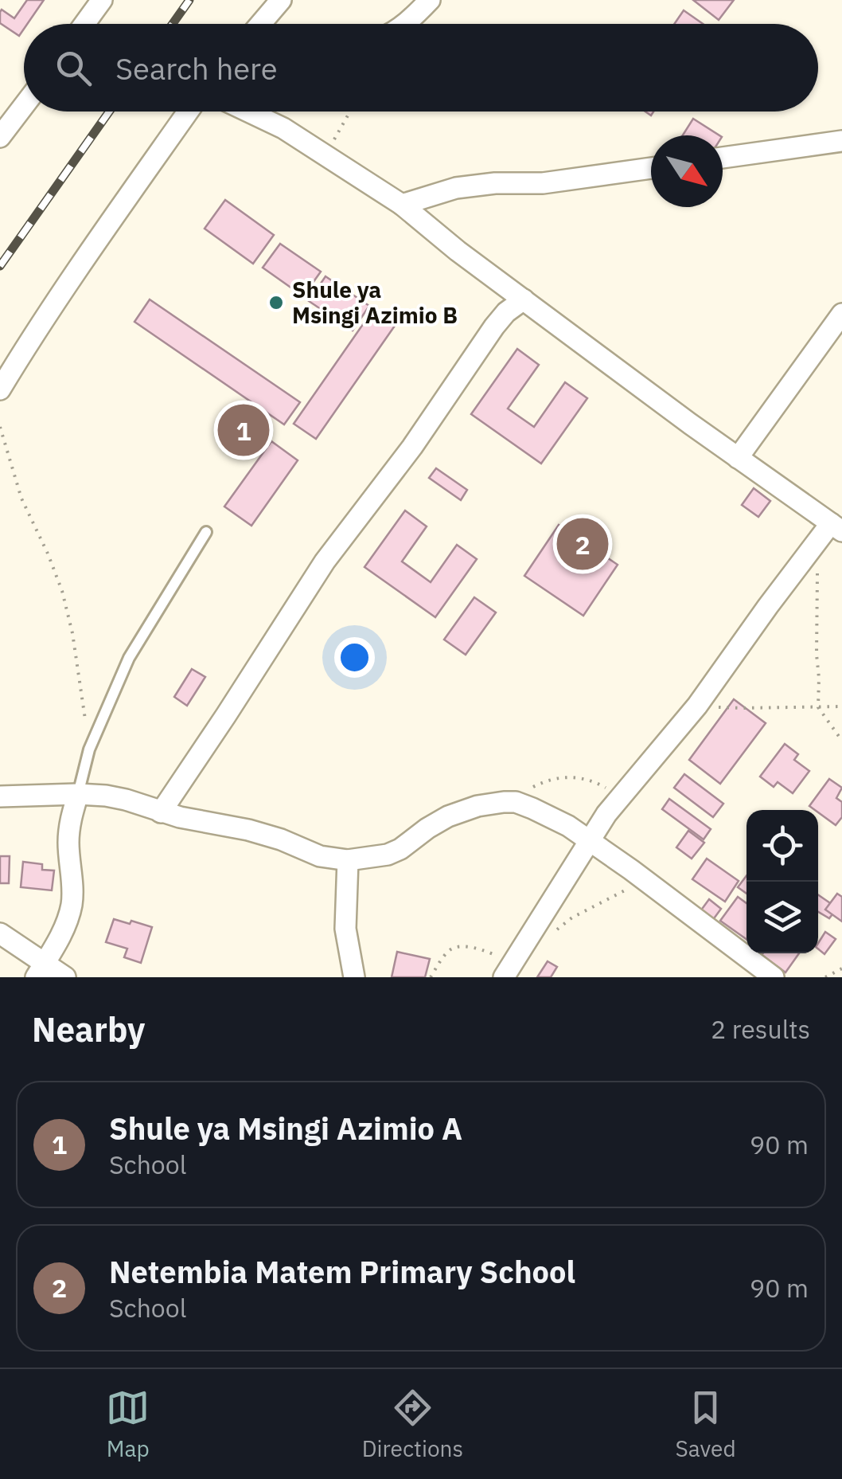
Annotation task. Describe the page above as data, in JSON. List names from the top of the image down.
{
  "places": ["Shule ya Msingi Azimio B"],
  "north": "bottom right",
  "page": {
    "search": "Search here",
    "pins": ["1", "2"],
    "heading": ["Nearby", "2 results"],
    "list": [
      {
        "mark": "1",
        "name": "Shule ya Msingi Azimio A",
        "note": "School",
        "value": "90 m"
      },
      {
        "mark": "2",
        "name": "Netembia Matem Primary School",
        "note": "School",
        "value": "90 m"
      }
    ],
    "nav": ["Map", "Directions", "Saved"]
  }
}
